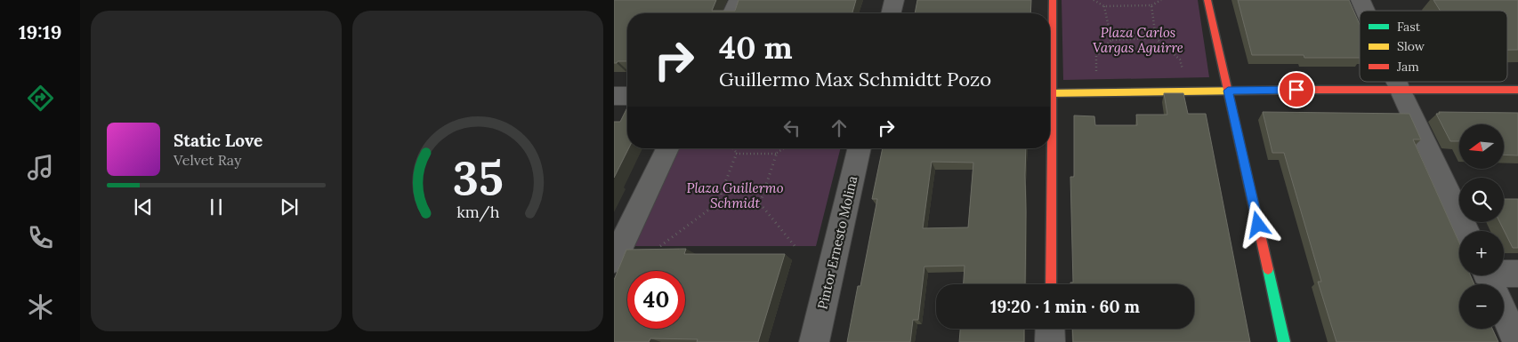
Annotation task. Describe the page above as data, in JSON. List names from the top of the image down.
{
  "streets": {
    "street": ["Pintor Ernesto Molina"]
  },
  "parks": ["Plaza Carlos Vargas Aguirre", "Plaza Guillermo Schmidt"],
  "legend": ["Fast", "Slow", "Jam"],
  "north": "left",
  "page": {
    "tabs": "19:19",
    "turn": ["40 m", "Guillermo Max Schmidtt Pozo"],
    "song": ["Static Love", "Velvet Ray"],
    "map_buttons": ["+", "−"],
    "limit": "40",
    "trip": "19:20 · 1 min · 60 m",
    "gauge": ["35", "km/h"]
  }
}
